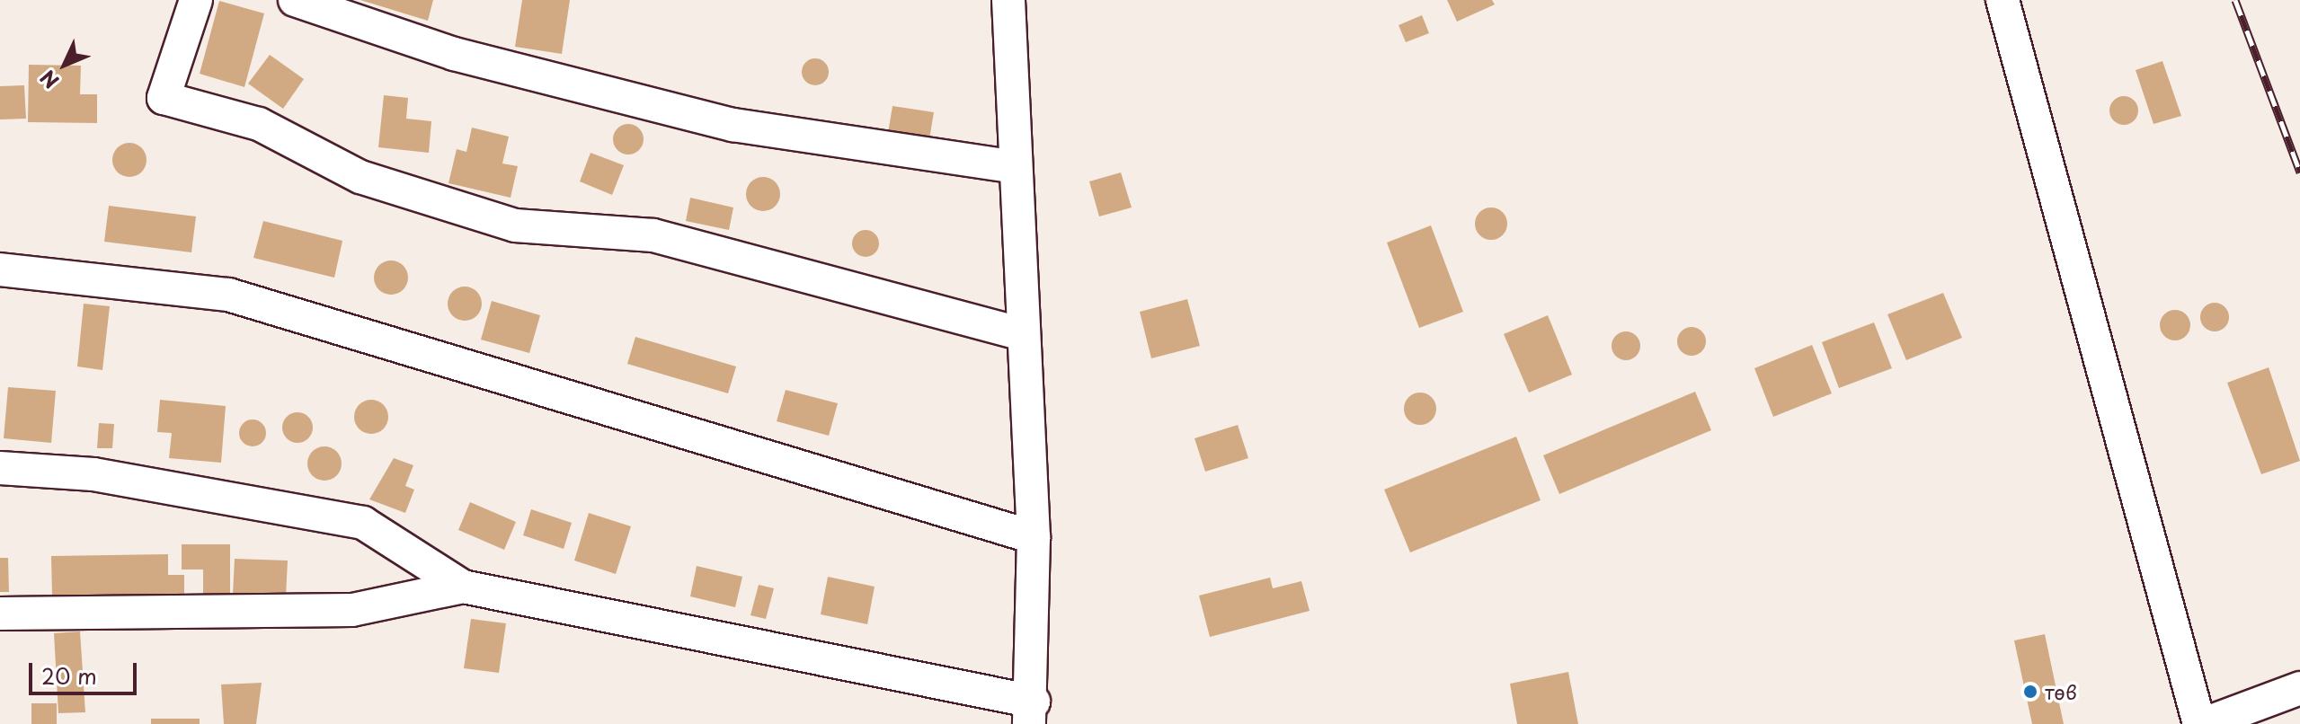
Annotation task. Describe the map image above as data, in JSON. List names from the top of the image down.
{
  "places": ["төв"],
  "scale_bar": "20 m",
  "north": "bottom left"
}
